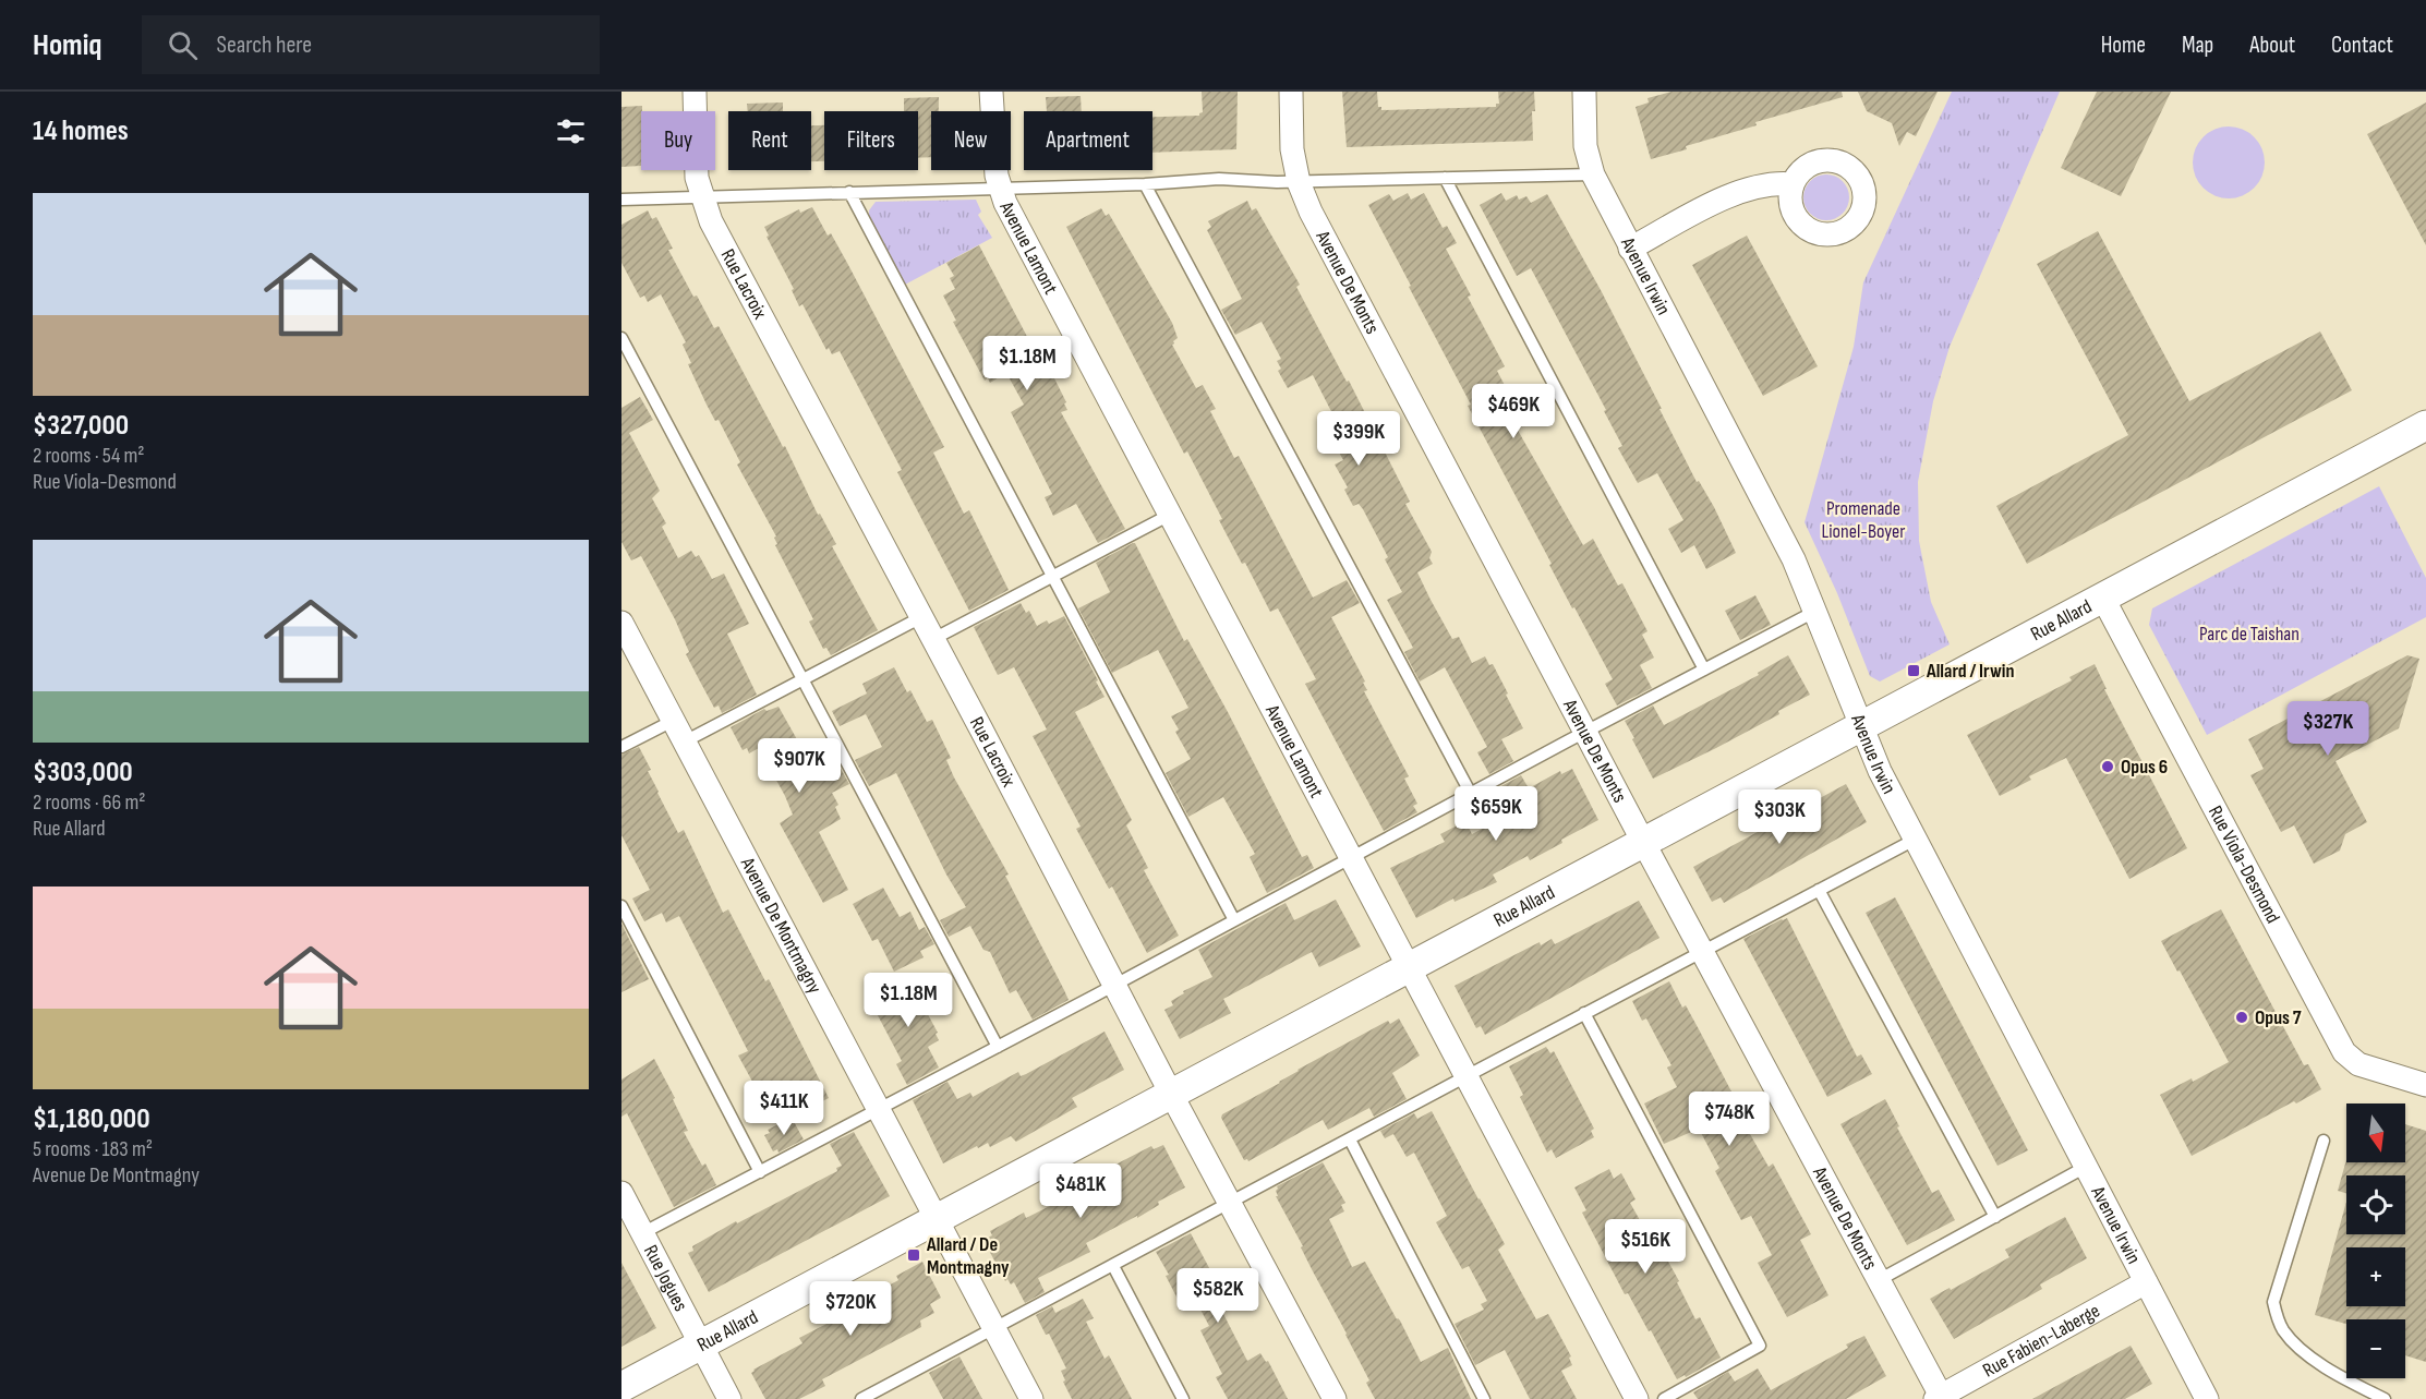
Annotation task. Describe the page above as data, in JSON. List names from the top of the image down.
{
  "streets": {
    "street": [
      "Avenue Lamont",
      "Avenue Irwin",
      "Avenue De Monts",
      "Rue Lacroix",
      "Rue Allard",
      "Rue Viola-Desmond",
      "Avenue De Montmagny",
      "Rue Jogues",
      "Rue Fabien-Laberge"
    ]
  },
  "crossings": [
    ["Avenue Lamont", "Rue Allard"],
    ["Avenue Irwin", "Rue Allard"],
    ["Avenue Irwin", "Rue Fabien-Laberge"],
    ["Avenue De Monts", "Rue Allard"],
    ["Avenue De Monts", "Rue Fabien-Laberge"],
    ["Rue Lacroix", "Rue Allard"],
    ["Rue Allard", "Rue Viola-Desmond"],
    ["Rue Allard", "Avenue De Montmagny"],
    ["Rue Allard", "Rue Jogues"]
  ],
  "parks": ["Promenade Lionel-Boyer", "Parc de Taishan"],
  "places": {
    "transit": ["Allard / Irwin", "Allard / De Montmagny"],
    "other": ["Opus 6", "Opus 7"]
  },
  "north": "bottom",
  "page": {
    "header": "Homiq",
    "search": "Search here",
    "nav": [
      "Home",
      "Map",
      "About",
      "Contact"
    ],
    "heading": "14 homes",
    "chip": [
      "Buy",
      "Rent",
      "Filters",
      "New",
      "Apartment"
    ],
    "list": [
      {
        "name": "$327,000",
        "note": "2 rooms · 54 m² · Rue Viola-Desmond"
      },
      {
        "name": "$303,000",
        "note": "2 rooms · 66 m² · Rue Allard"
      },
      {
        "name": "$1,180,000",
        "note": "5 rooms · 183 m² · Avenue De Montmagny"
      }
    ],
    "price": [
      "$1.18M",
      "$469K",
      "$399K",
      "$327K",
      "$907K",
      "$659K",
      "$303K",
      "$1.18M",
      "$411K",
      "$748K",
      "$481K",
      "$516K",
      "$582K",
      "$720K"
    ],
    "map_buttons": ["+", "−"]
  }
}
